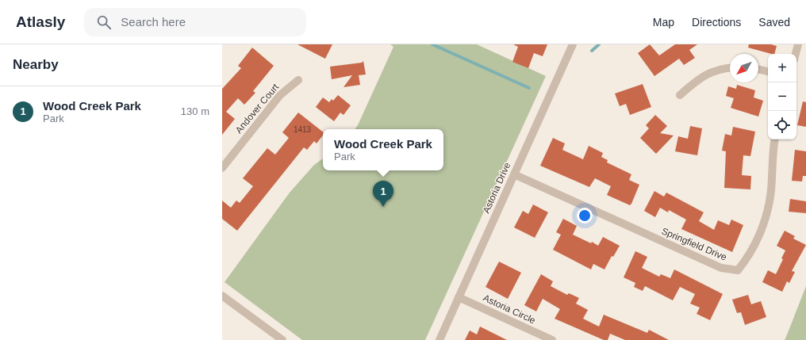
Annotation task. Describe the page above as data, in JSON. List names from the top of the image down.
{
  "streets": {
    "street": [
      "Andover Court",
      "Astoria Drive",
      "Springfield Drive",
      "Astoria Circle"
    ]
  },
  "crossings": [
    ["Astoria Drive", "Springfield Drive"],
    ["Astoria Drive", "Astoria Circle"]
  ],
  "house_numbers": ["1413"],
  "north": "bottom left",
  "page": {
    "header": "Atlasly",
    "search": "Search here",
    "nav": ["Map", "Directions", "Saved"],
    "heading": "Nearby",
    "map_buttons": ["+", "−"],
    "list": [
      {
        "mark": "1",
        "name": "Wood Creek Park",
        "note": "Park",
        "value": "130 m"
      }
    ],
    "popup": ["Wood Creek Park", "Park"],
    "pins": "1"
  }
}
